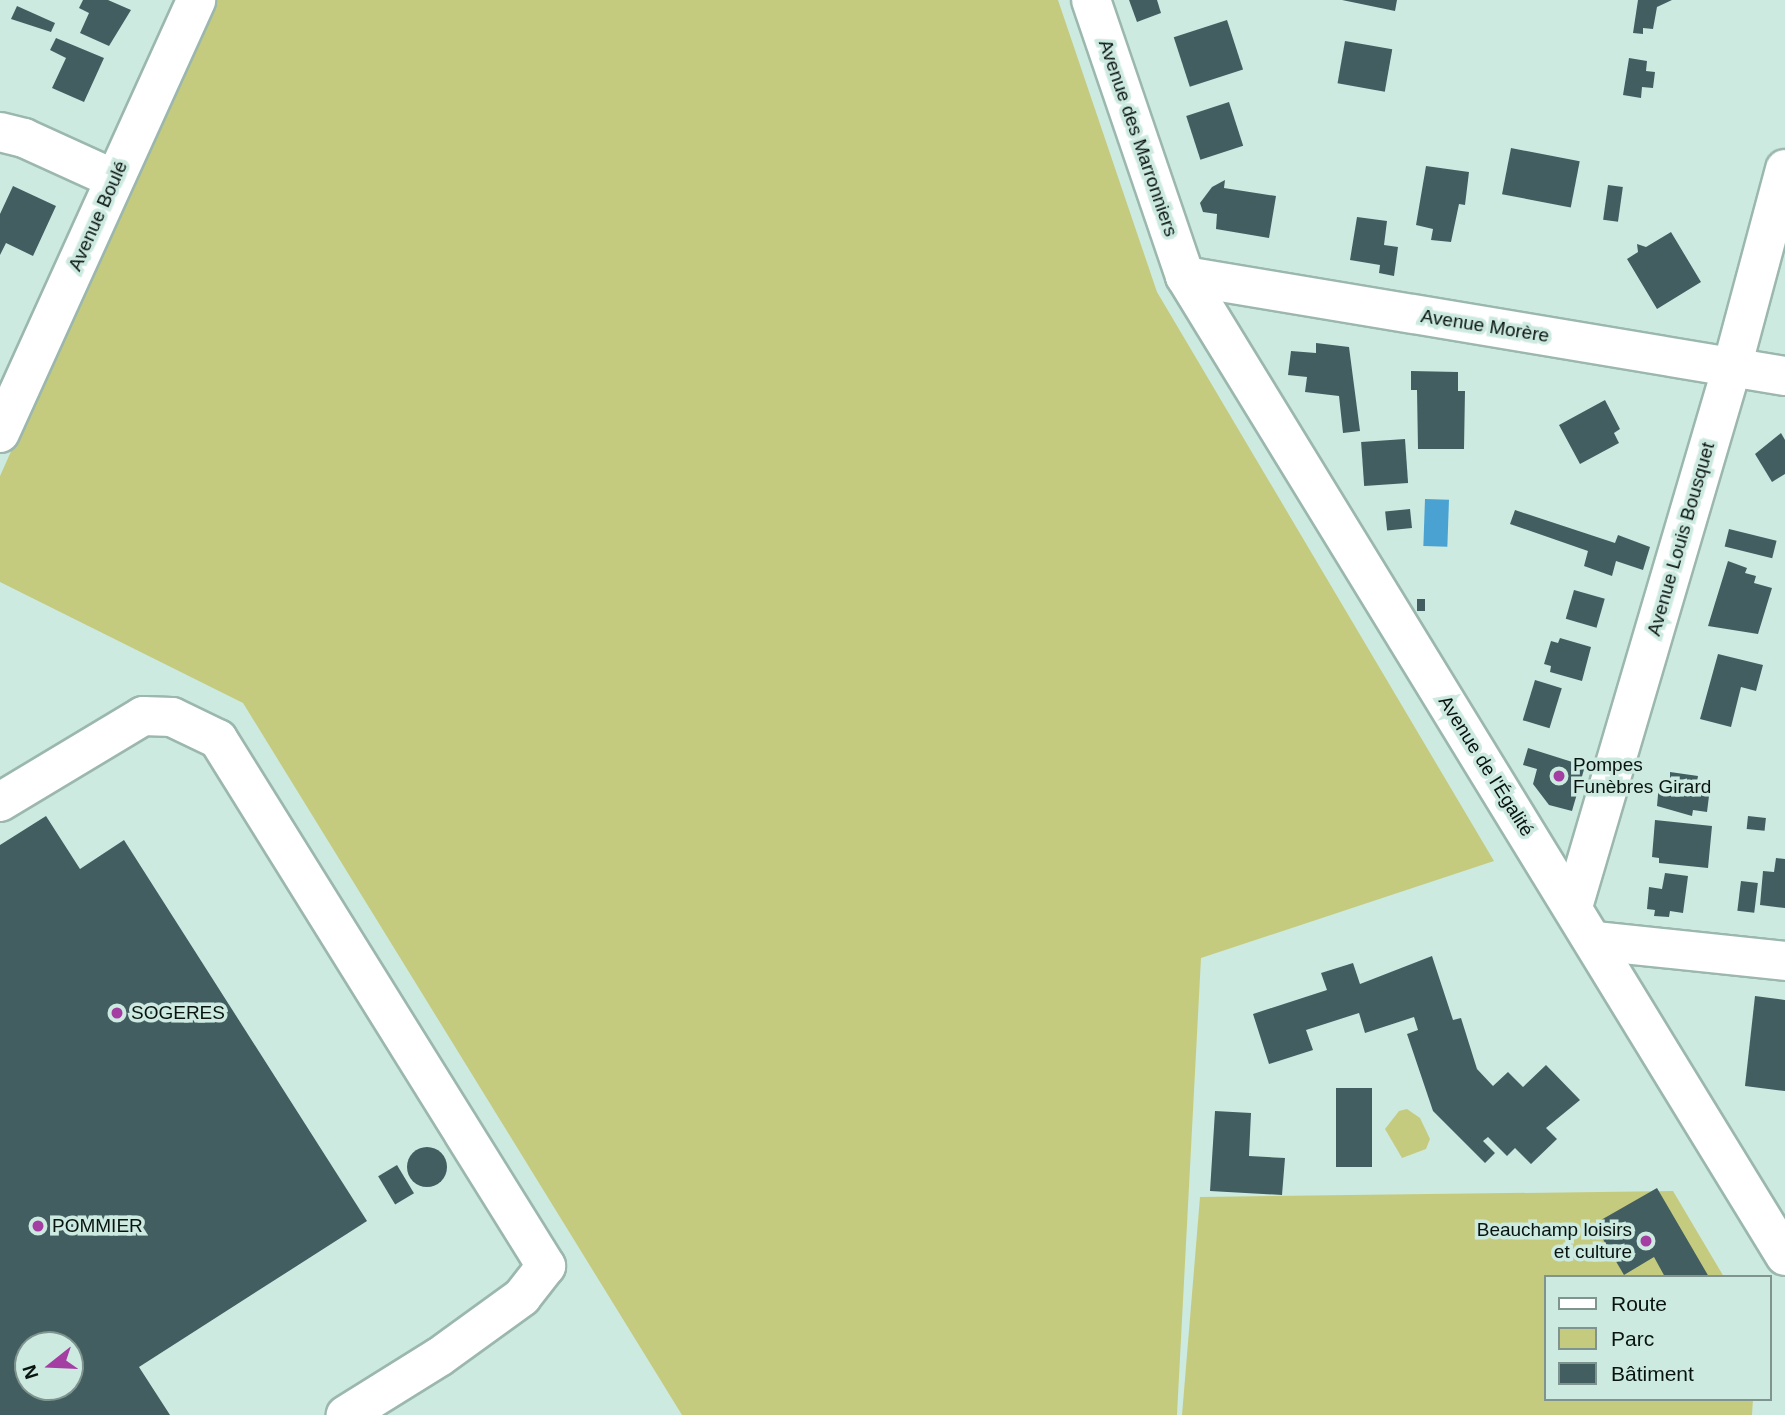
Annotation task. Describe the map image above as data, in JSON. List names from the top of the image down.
{
  "streets": {
    "street": [
      "Avenue des Marronniers",
      "Avenue Boulé",
      "Avenue Morère",
      "Avenue Louis Bousquet",
      "Avenue de l'Égalité"
    ]
  },
  "crossings": [
    ["Avenue des Marronniers", "Avenue Morère"],
    ["Avenue des Marronniers", "Avenue de l'Égalité"],
    ["Avenue Morère", "Avenue Louis Bousquet"],
    ["Avenue Morère", "Avenue de l'Égalité"],
    ["Avenue Louis Bousquet", "Avenue de l'Égalité"]
  ],
  "places": [
    "Pompes Funèbres Girard",
    "SOGERES",
    "POMMIER",
    "Beauchamp loisirs et culture"
  ],
  "legend": ["Route", "Parc", "Bâtiment"],
  "north": "left"
}
